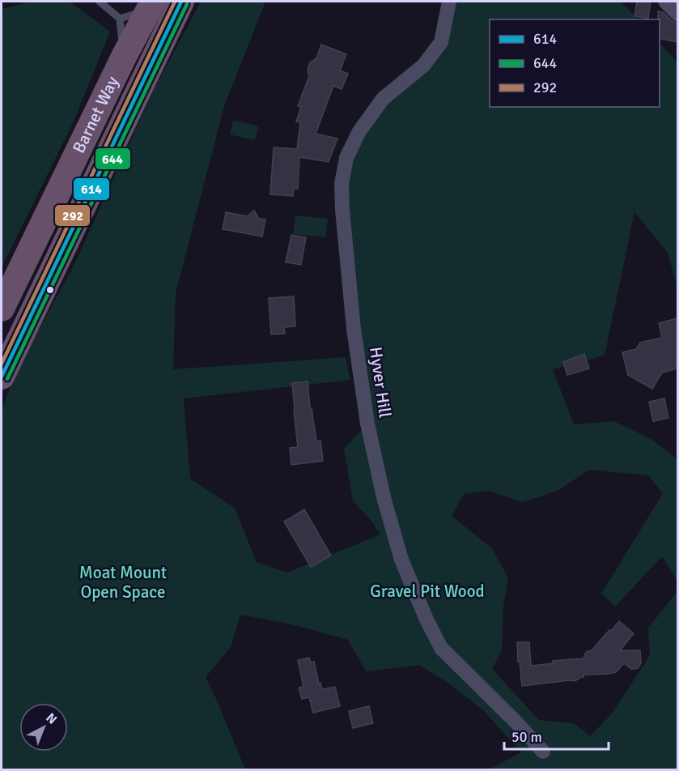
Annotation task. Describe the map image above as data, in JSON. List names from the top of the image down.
{
  "streets": {
    "highway": ["Barnet Way"],
    "street": ["Hyver Hill"]
  },
  "parks": ["Moat Mount Open Space", "Gravel Pit Wood"],
  "lines": ["transit line 614", "transit line 292", "transit line 644"],
  "legend": ["614", "644", "292"],
  "scale_bar": "50 m",
  "north": "top right"
}
